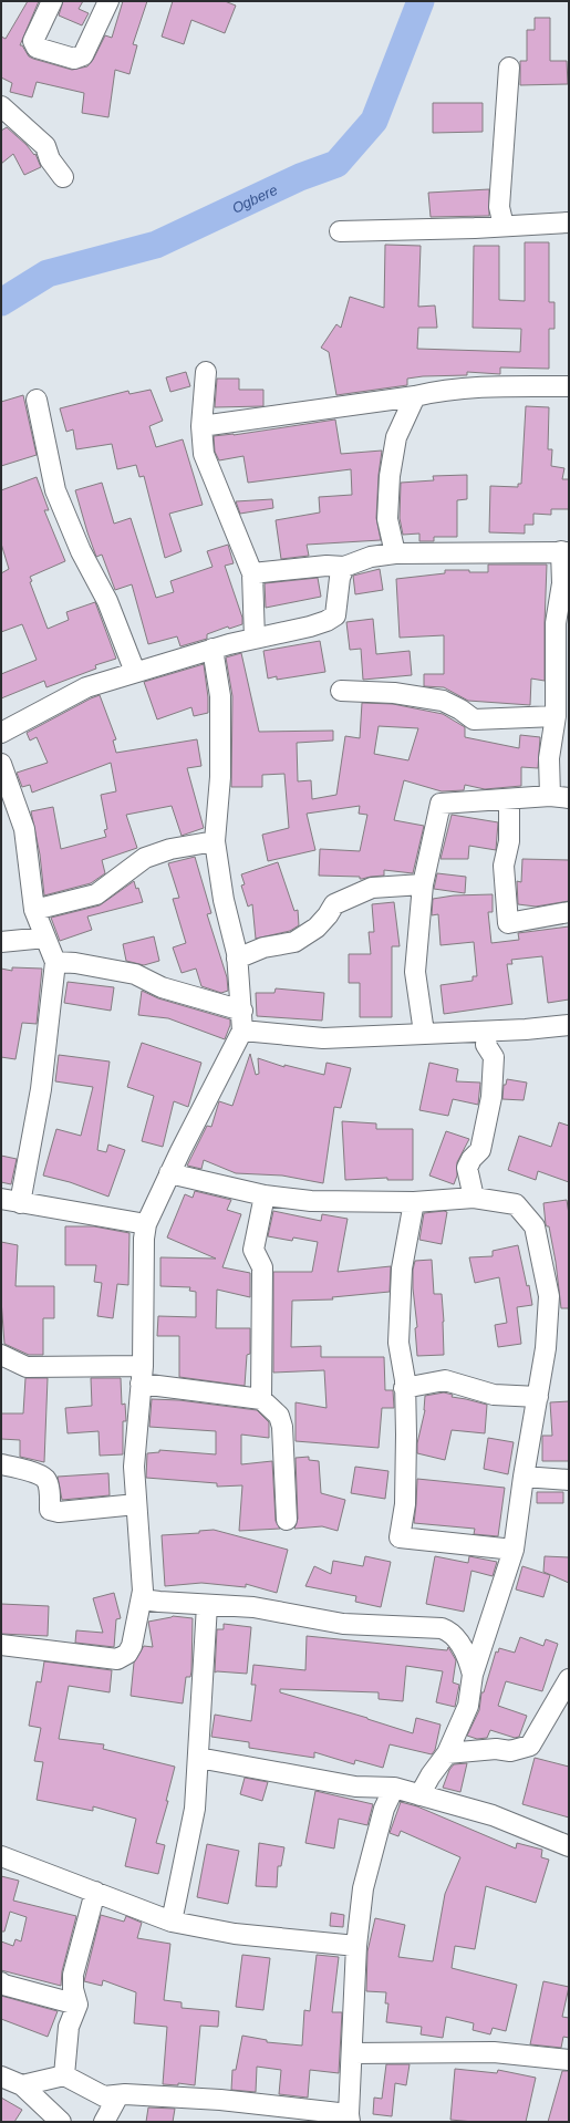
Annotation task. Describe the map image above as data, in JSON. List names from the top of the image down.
{
  "water": ["Ogbere"]
}
